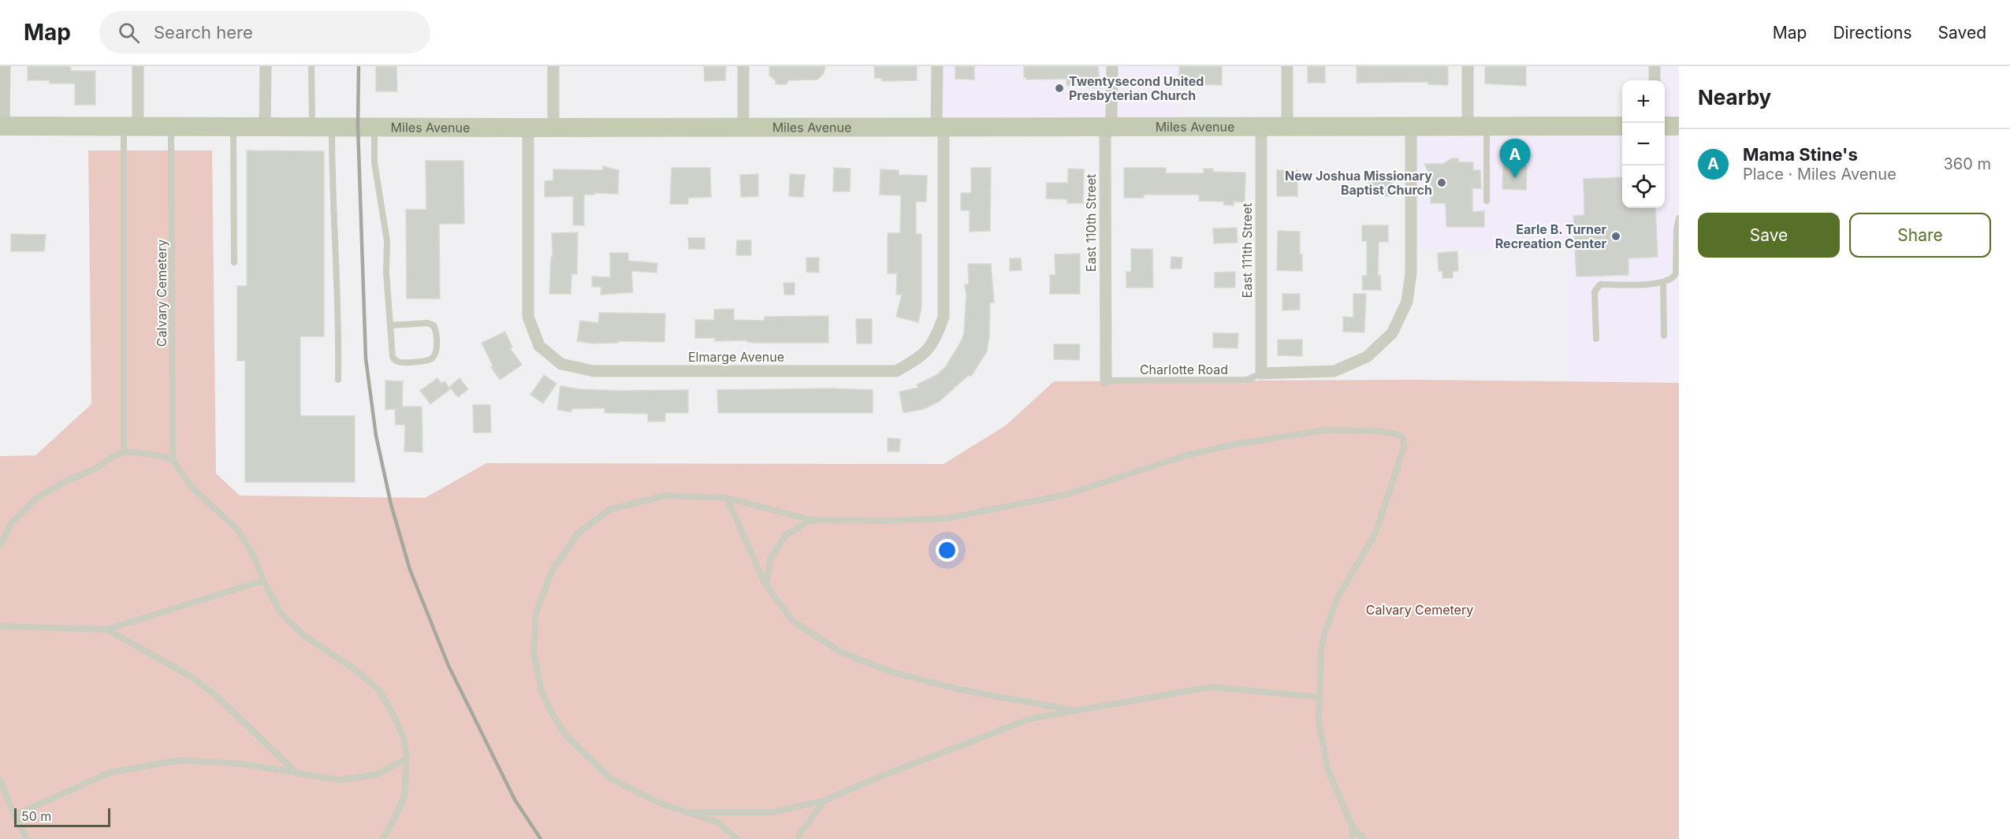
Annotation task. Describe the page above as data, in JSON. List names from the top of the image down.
{
  "streets": {
    "main road": ["Miles Avenue"],
    "street": ["East 110th Street", "East 111th Street", "Elmarge Avenue"],
    "lane": ["Calvary Cemetery", "Charlotte Road"]
  },
  "crossings": [
    ["Miles Avenue", "East 110th Street"],
    ["Miles Avenue", "East 111th Street"],
    ["Miles Avenue", "Calvary Cemetery"],
    ["Miles Avenue", "Elmarge Avenue"],
    ["East 110th Street", "Charlotte Road"],
    ["East 111th Street", "Charlotte Road"]
  ],
  "parks": ["Calvary Cemetery"],
  "places": ["Twentysecond United Presbyterian Church", "New Joshua Missionary Baptist Church", "Earle B. Turner Recreation Center"],
  "scale_bar": "50 m",
  "page": {
    "header": "Map",
    "search": "Search here",
    "nav": ["Map", "Directions", "Saved"],
    "heading": "Nearby",
    "map_buttons": ["+", "−"],
    "list": [
      {
        "mark": "A",
        "name": "Mama Stine's",
        "note": "Place · Miles Avenue",
        "value": "360 m"
      }
    ],
    "pins": "A",
    "buttons": ["Save", "Share"],
    "scale": "50 m"
  }
}
